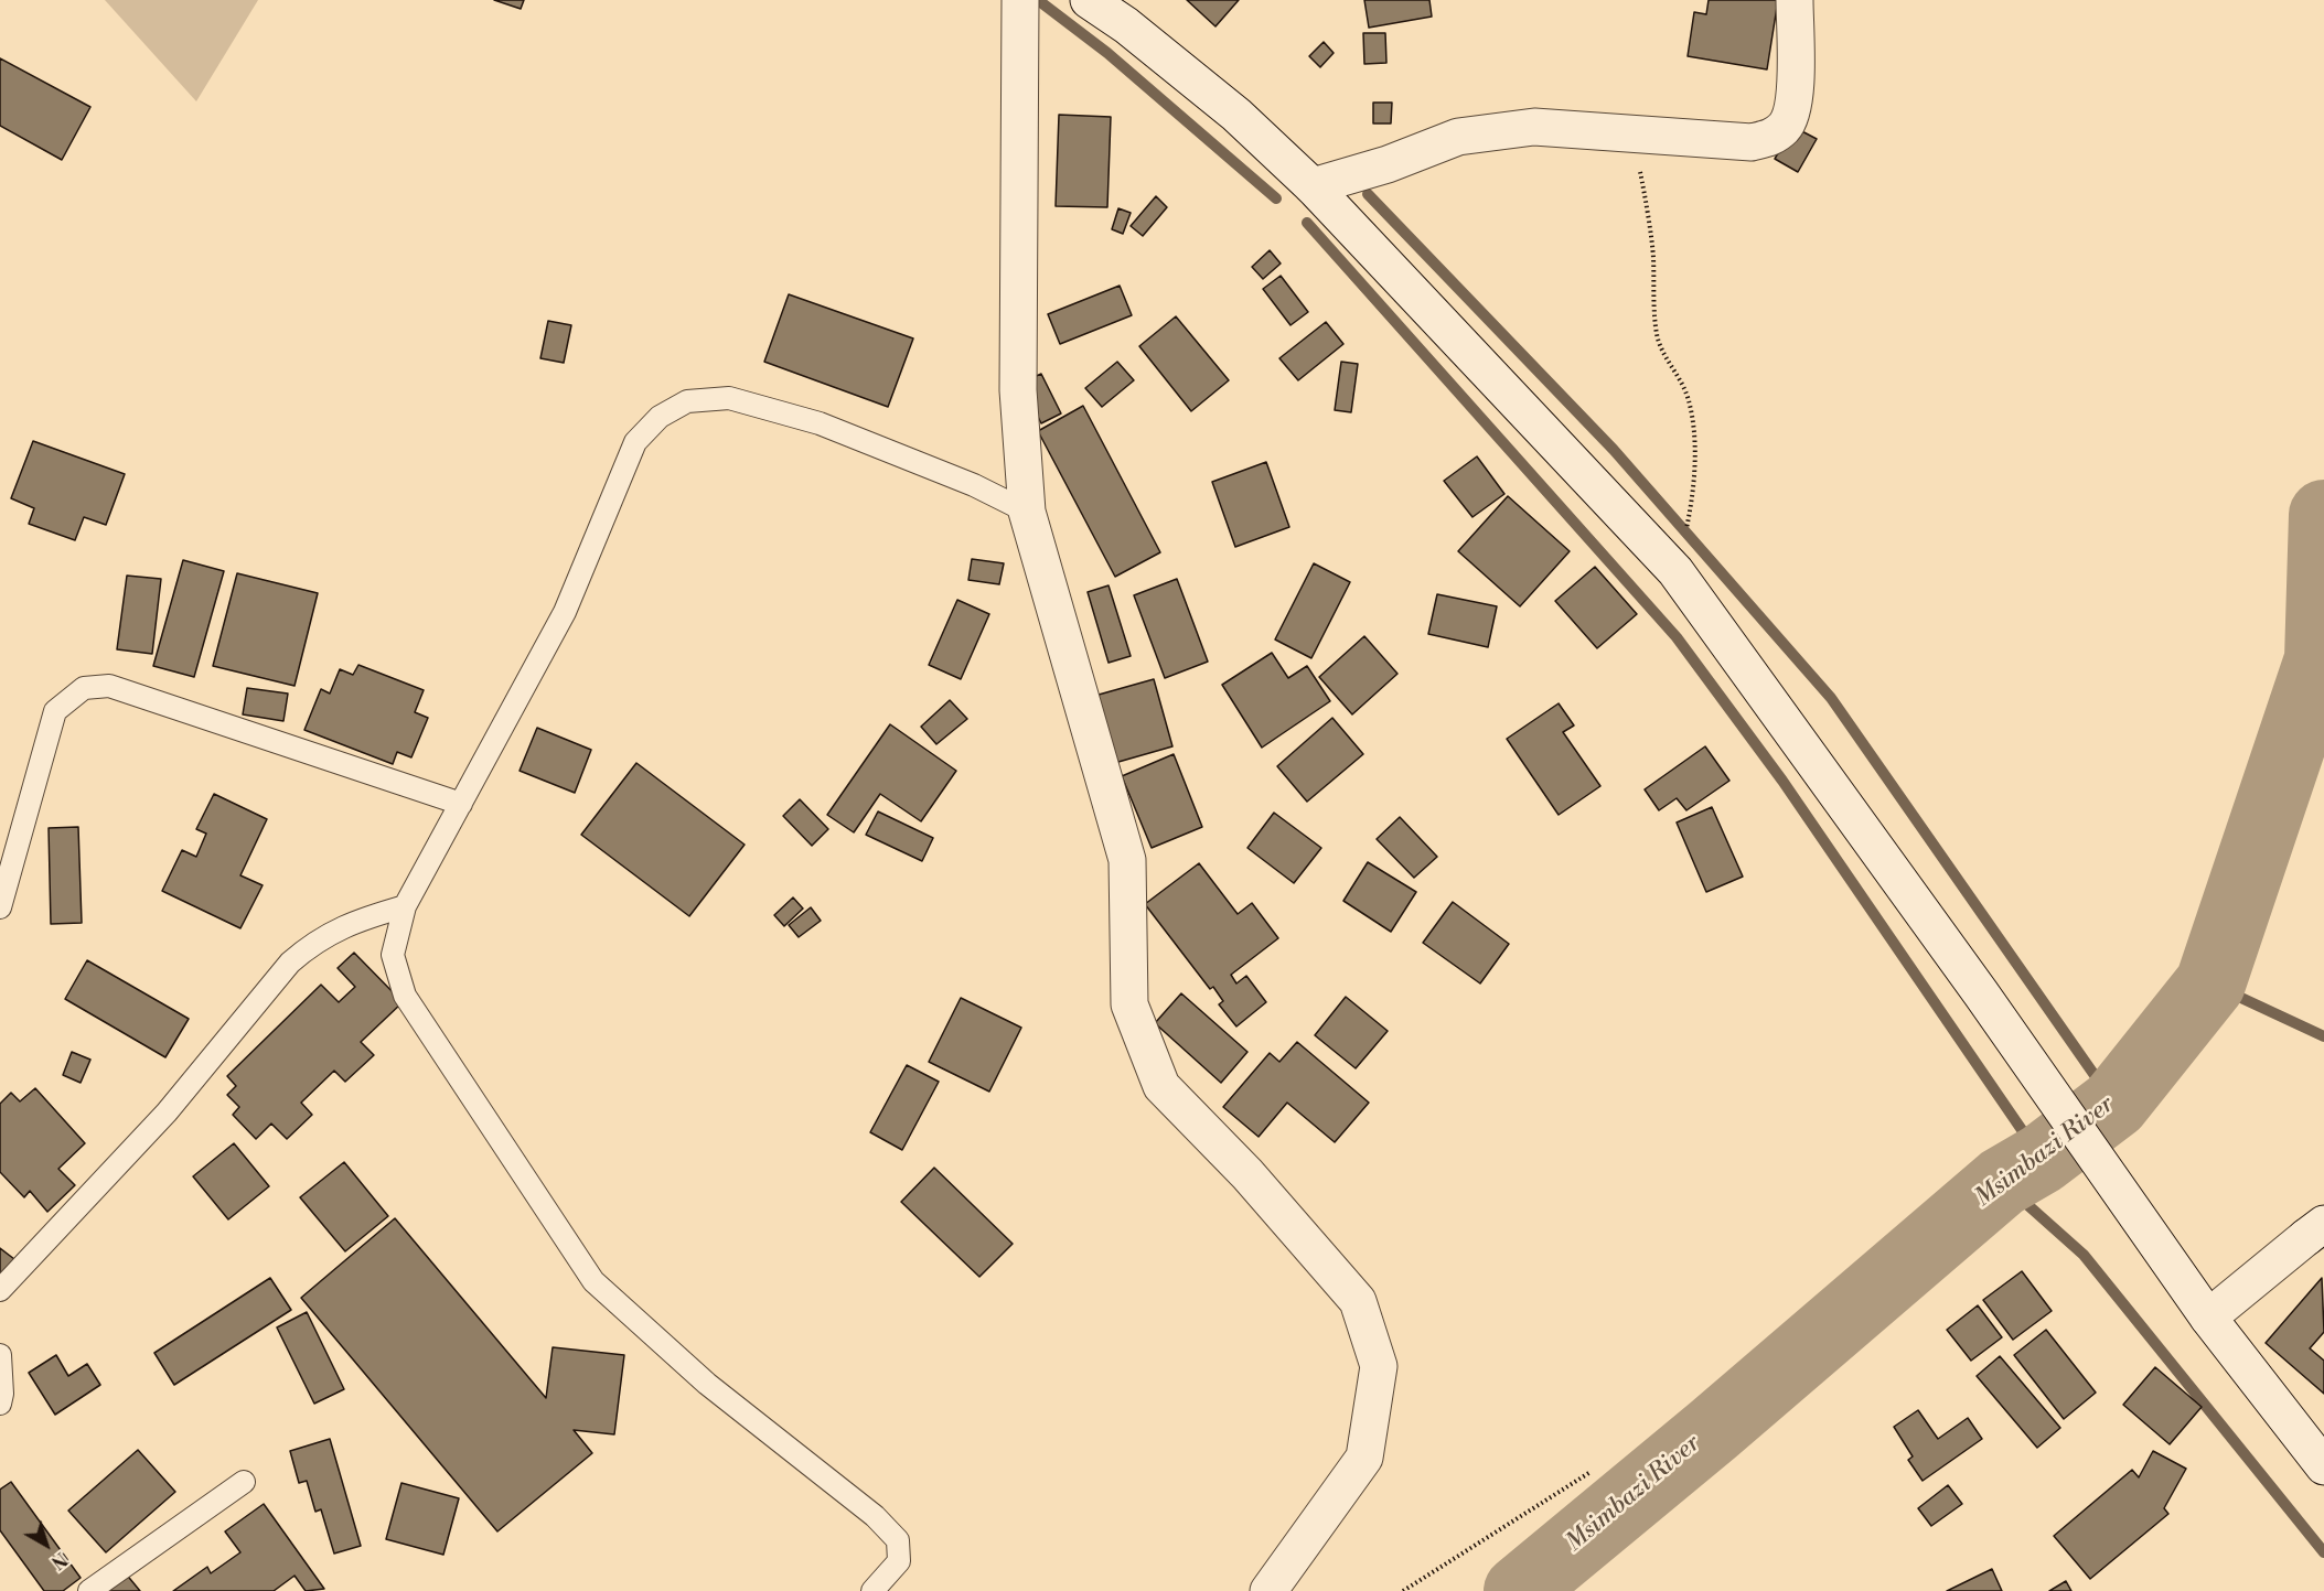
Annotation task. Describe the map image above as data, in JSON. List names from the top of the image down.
{
  "water": ["Msimbazi River"],
  "north": "bottom right"
}
